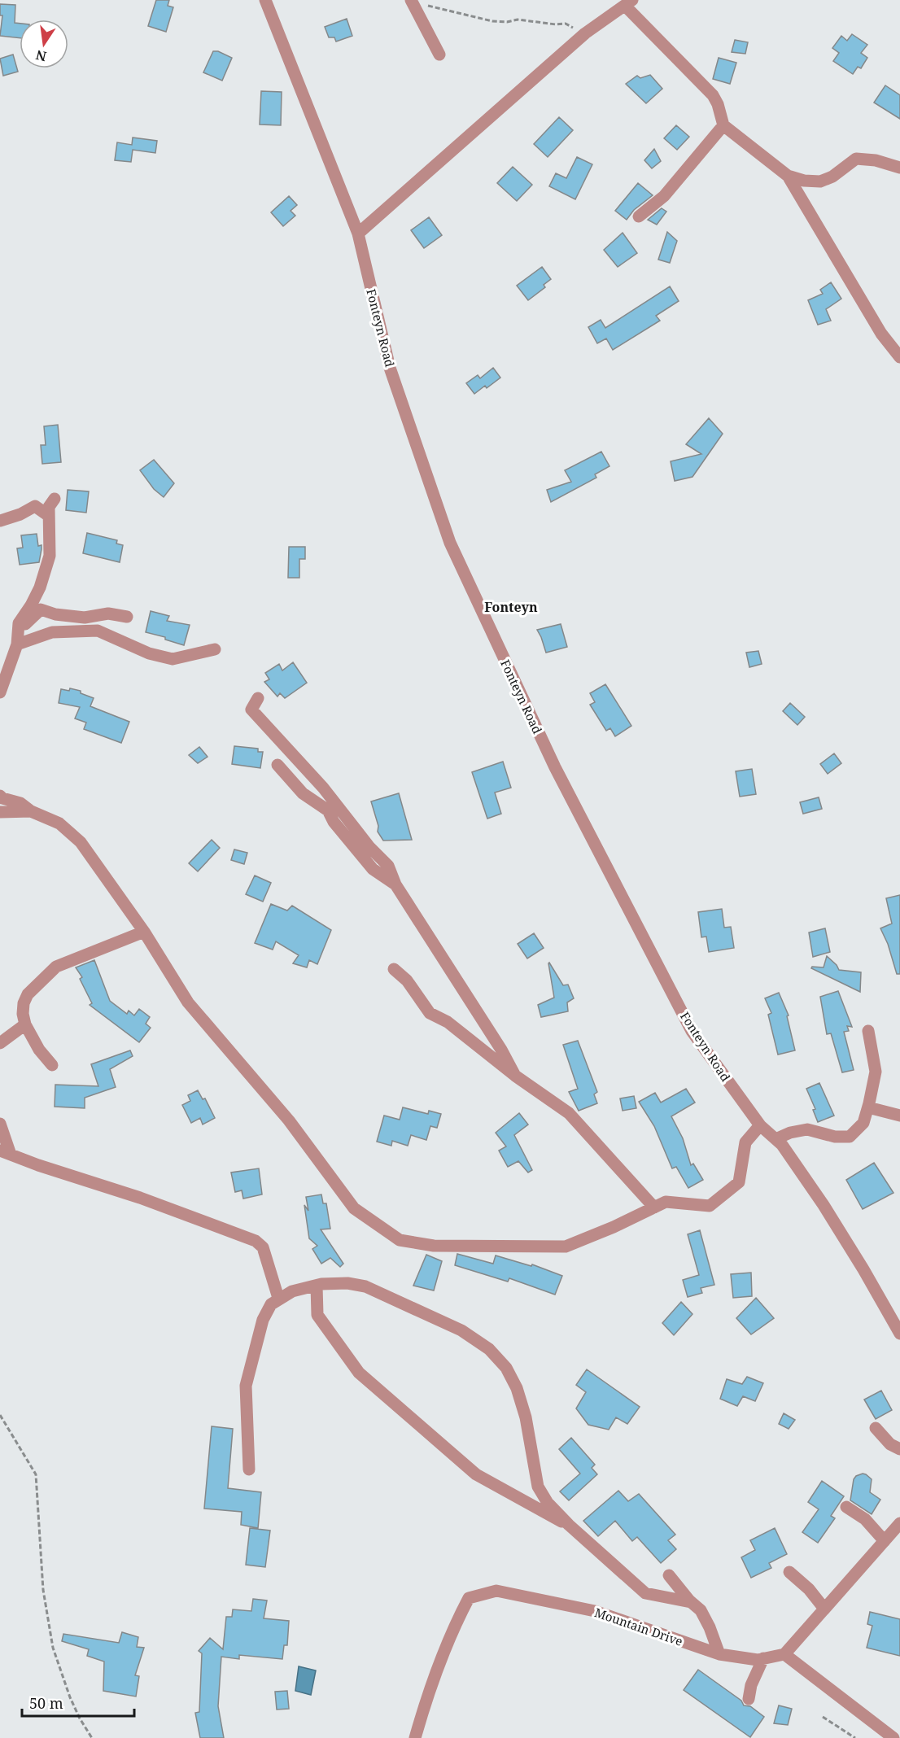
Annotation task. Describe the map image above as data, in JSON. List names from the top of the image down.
{
  "streets": {
    "street": ["Fonteyn Road", "Mountain Drive"]
  },
  "districts": ["Fonteyn"],
  "scale_bar": "50 m",
  "north": "bottom"
}
